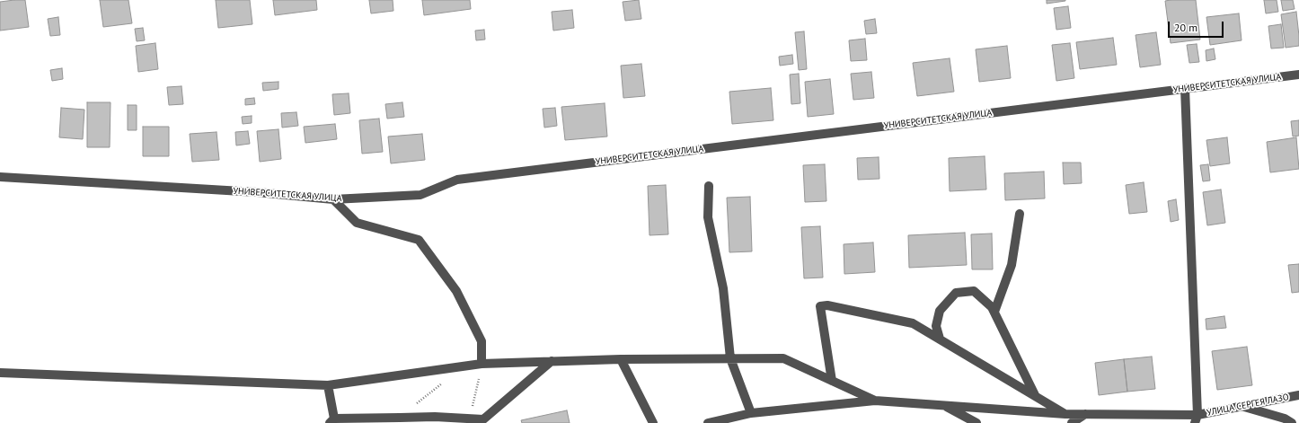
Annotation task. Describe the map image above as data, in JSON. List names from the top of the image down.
{
  "streets": {
    "street": ["УНИВЕРСИТЕТСКАЯ УЛИЦА", "УЛИЦА СЕРГЕЯ ЛАЗО"]
  },
  "scale_bar": "20 m"
}
